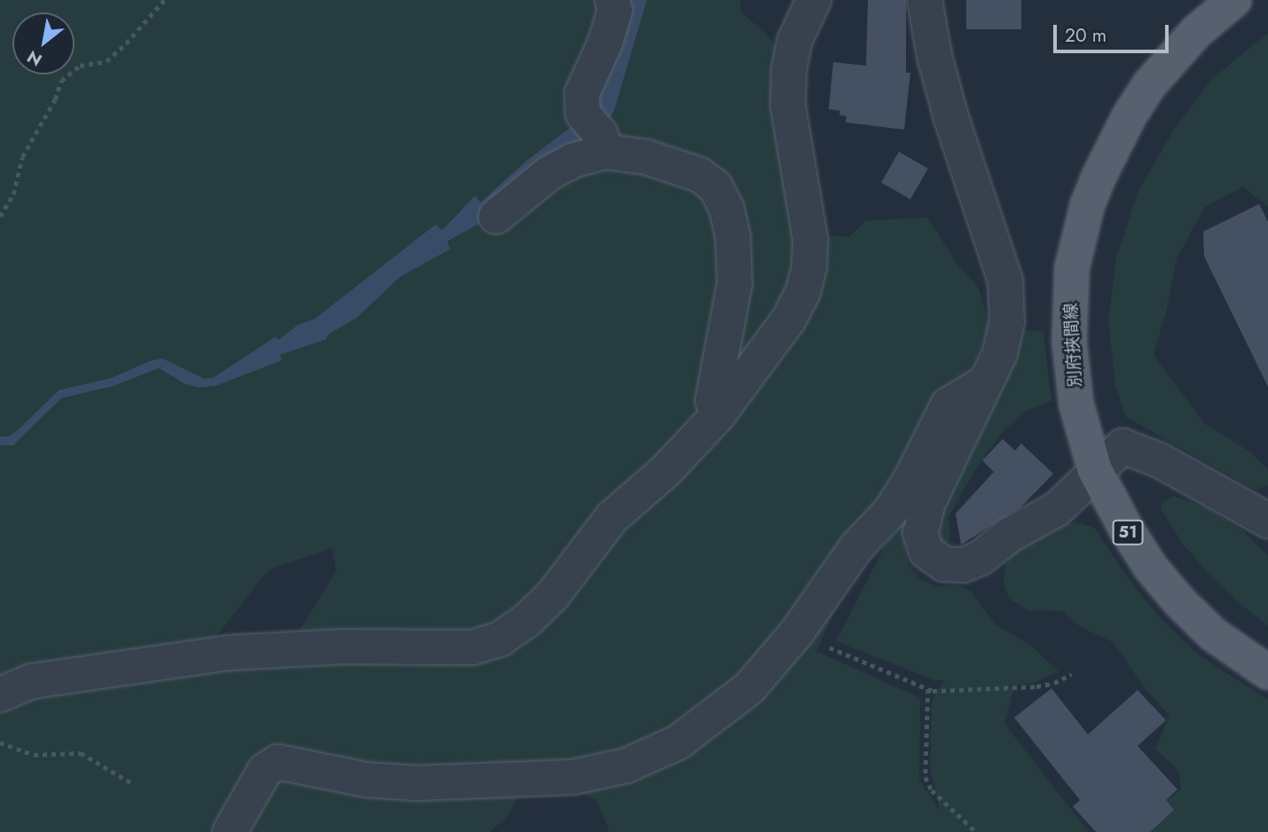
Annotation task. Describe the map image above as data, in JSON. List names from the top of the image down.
{
  "streets": {
    "main road": ["別府挾間線", "51"]
  },
  "scale_bar": "20 m",
  "north": "bottom left"
}
